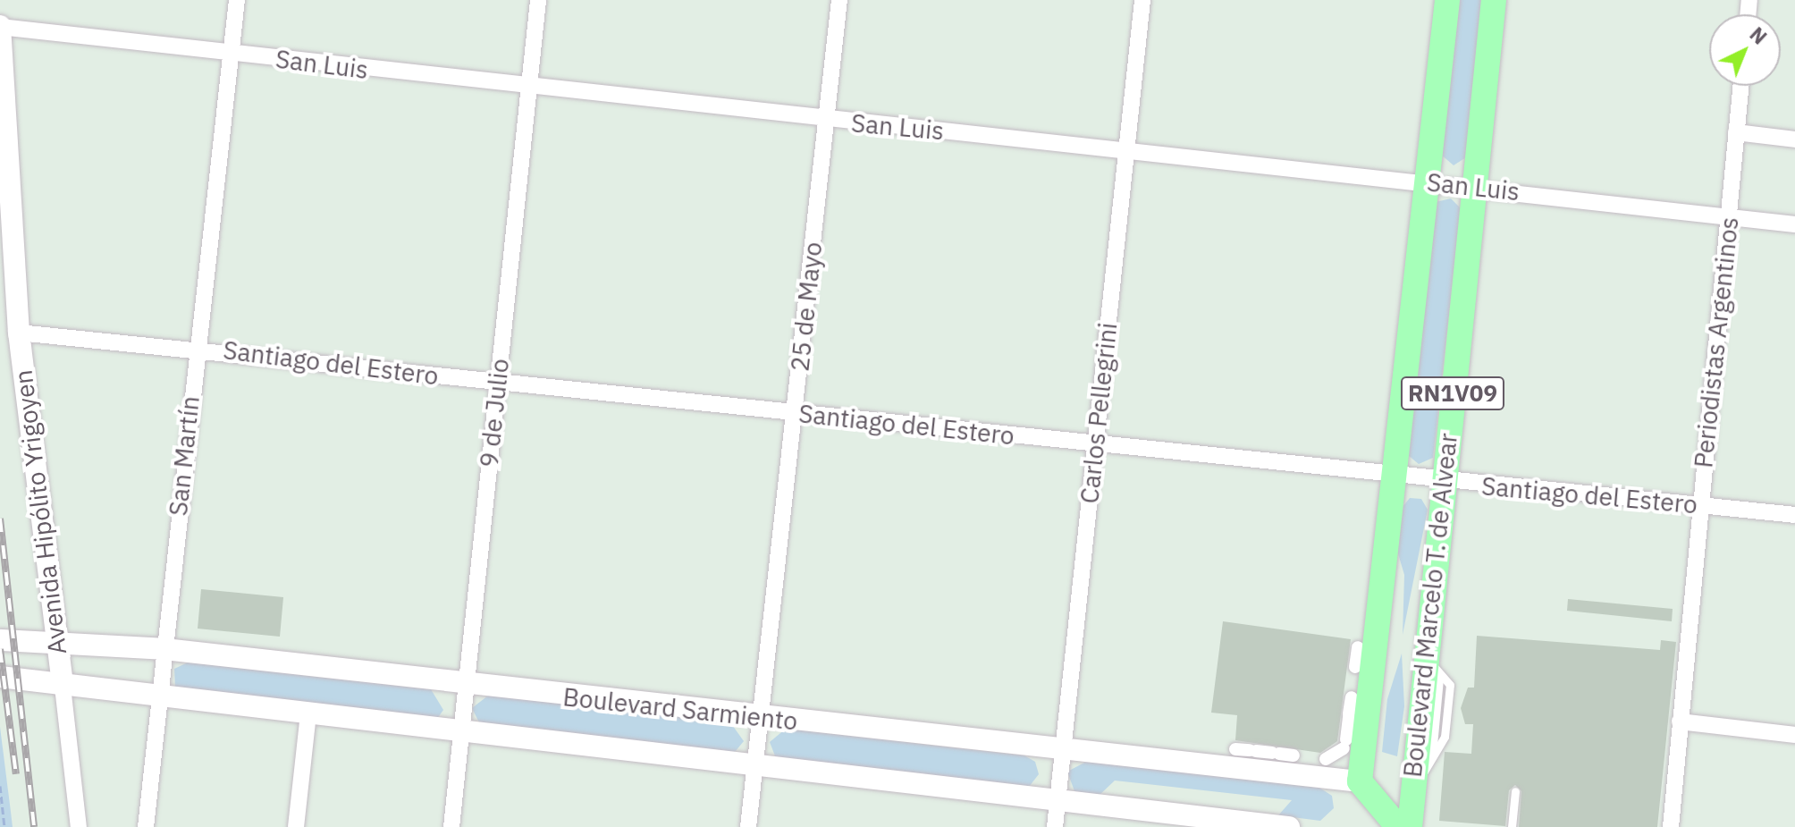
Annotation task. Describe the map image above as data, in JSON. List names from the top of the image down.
{
  "streets": {
    "main road": [
      "RN1V09",
      "Avenida Hipólito Yrigoyen",
      "Boulevard Marcelo T. de Alvear",
      "Boulevard Sarmiento"
    ],
    "street": [
      "San Luis",
      "25 de Mayo",
      "Periodistas Argentinos",
      "Santiago del Estero",
      "9 de Julio",
      "Carlos Pellegrini",
      "San Martín"
    ]
  },
  "crossings": [
    ["San Luis", "25 de Mayo"],
    ["San Luis", "Periodistas Argentinos"],
    ["San Luis", "9 de Julio"],
    ["San Luis", "Carlos Pellegrini"],
    ["San Luis", "San Martín"],
    ["San Luis", "Avenida Hipólito Yrigoyen"],
    ["San Luis", "Boulevard Marcelo T. de Alvear"],
    ["25 de Mayo", "Santiago del Estero"],
    ["25 de Mayo", "Boulevard Sarmiento"],
    ["Periodistas Argentinos", "Santiago del Estero"],
    ["Santiago del Estero", "9 de Julio"],
    ["Santiago del Estero", "Carlos Pellegrini"],
    ["Santiago del Estero", "San Martín"],
    ["Santiago del Estero", "Avenida Hipólito Yrigoyen"],
    ["Santiago del Estero", "Boulevard Marcelo T. de Alvear"],
    ["9 de Julio", "Boulevard Sarmiento"],
    ["Carlos Pellegrini", "Boulevard Sarmiento"],
    ["San Martín", "Boulevard Sarmiento"],
    ["Avenida Hipólito Yrigoyen", "Boulevard Sarmiento"],
    ["Boulevard Marcelo T. de Alvear", "Boulevard Sarmiento"]
  ],
  "north": "top right"
}
